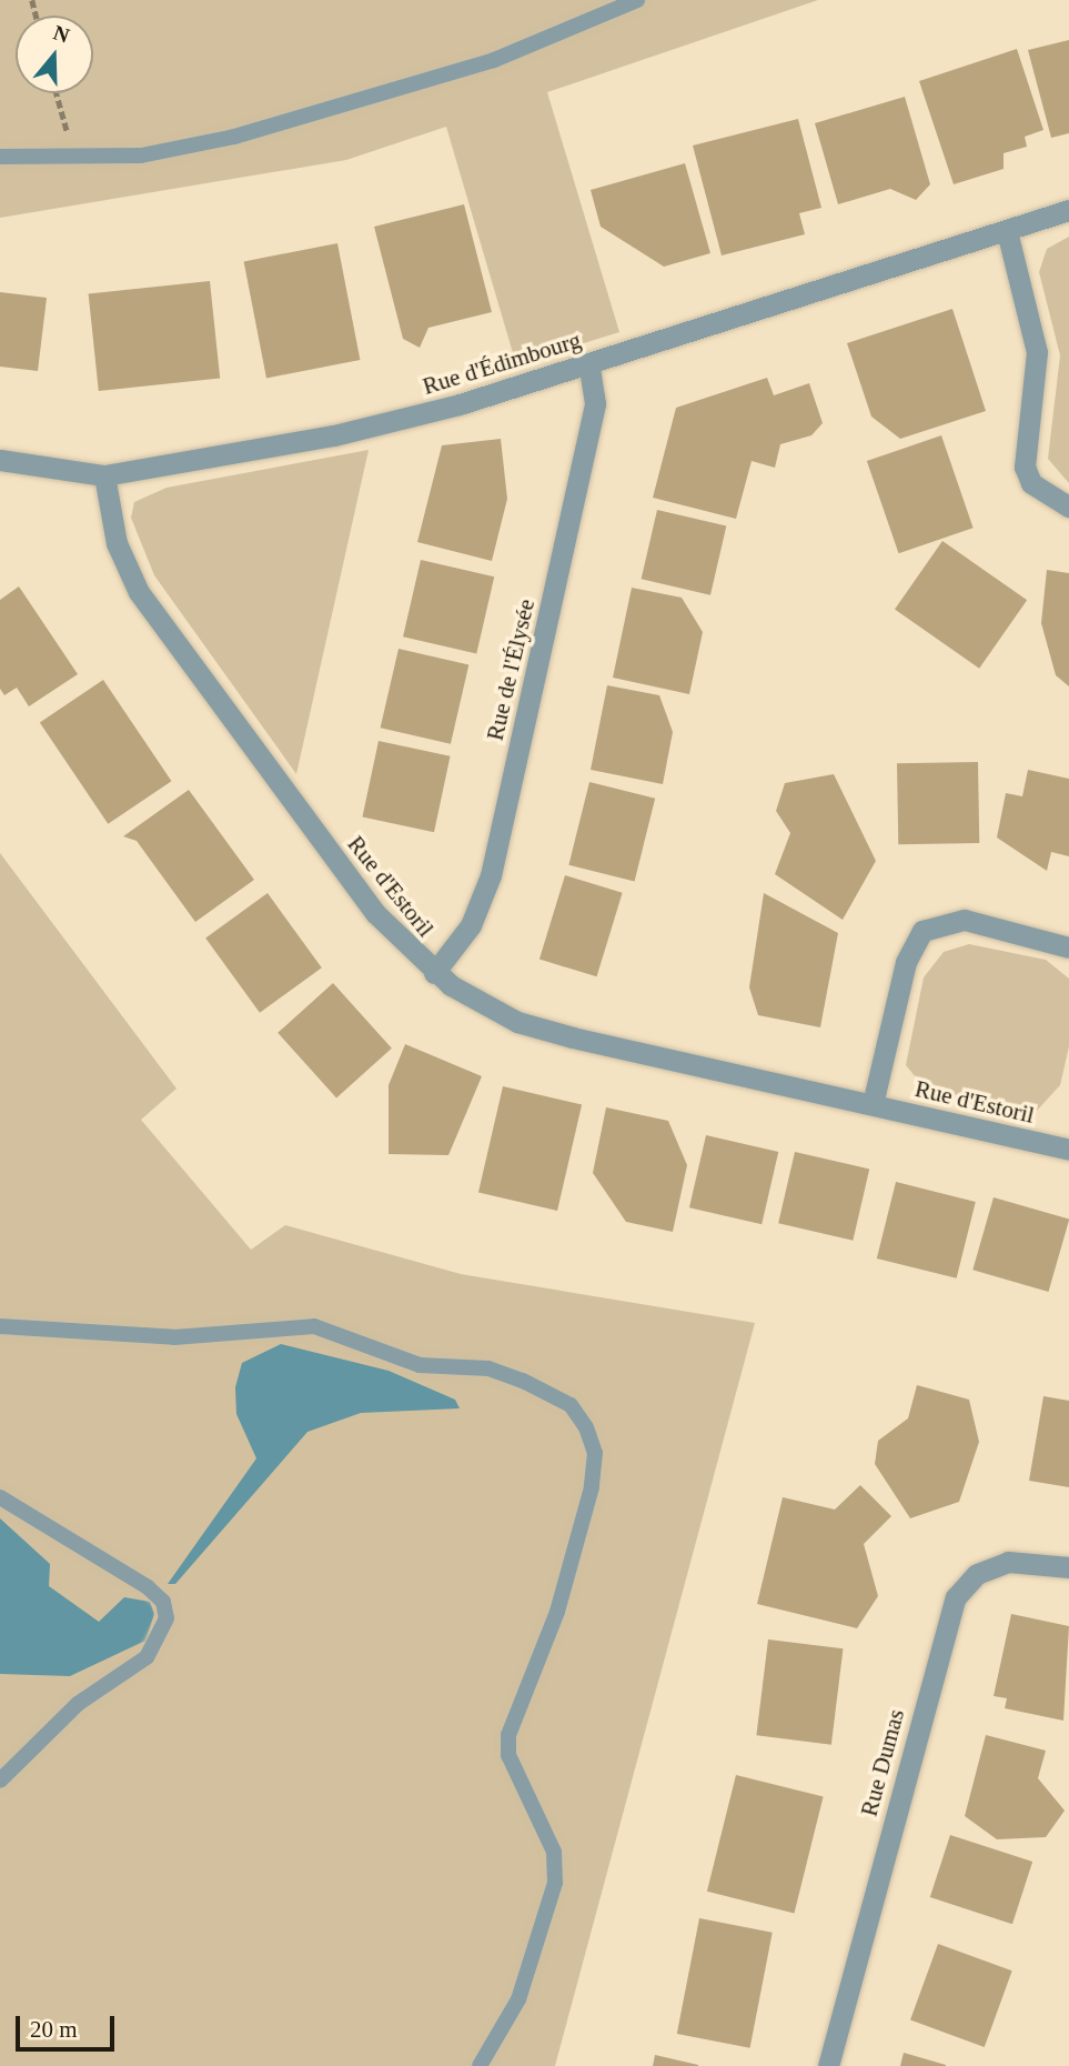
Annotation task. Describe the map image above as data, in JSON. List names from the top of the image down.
{
  "streets": {
    "street": [
      "Rue d'Édimbourg",
      "Rue de l'Élysée",
      "Rue d'Estoril",
      "Rue Dumas"
    ]
  },
  "crossings": [
    ["Rue d'Édimbourg", "Rue de l'Élysée"],
    ["Rue d'Édimbourg", "Rue d'Estoril"],
    ["Rue de l'Élysée", "Rue d'Estoril"]
  ],
  "scale_bar": "20 m",
  "north": "top"
}
